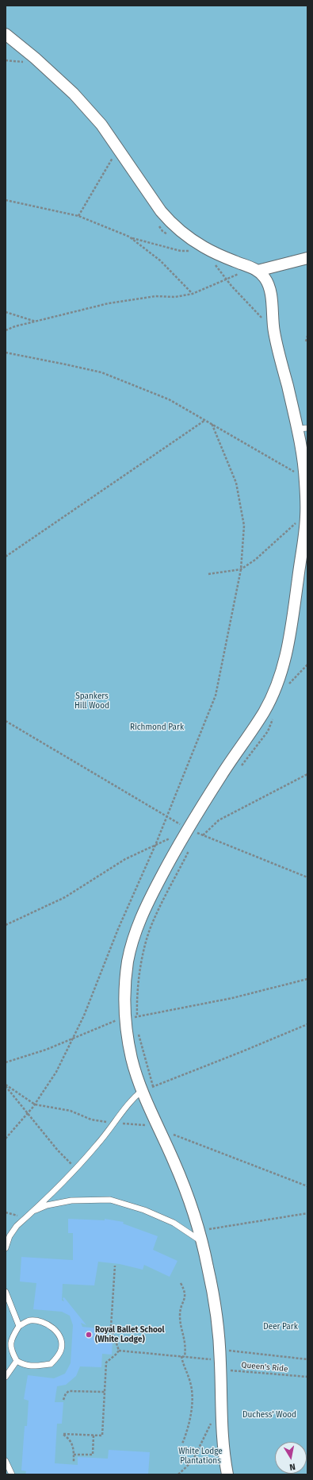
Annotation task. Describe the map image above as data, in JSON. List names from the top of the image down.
{
  "streets": {
    "path": ["Queen's Ride"]
  },
  "parks": [
    "Spankers Hill Wood",
    "Richmond Park",
    "Deer Park",
    "Duchess' Wood",
    "White Lodge Plantations"
  ],
  "places": ["Royal Ballet School (White Lodge)"],
  "north": "bottom"
}
